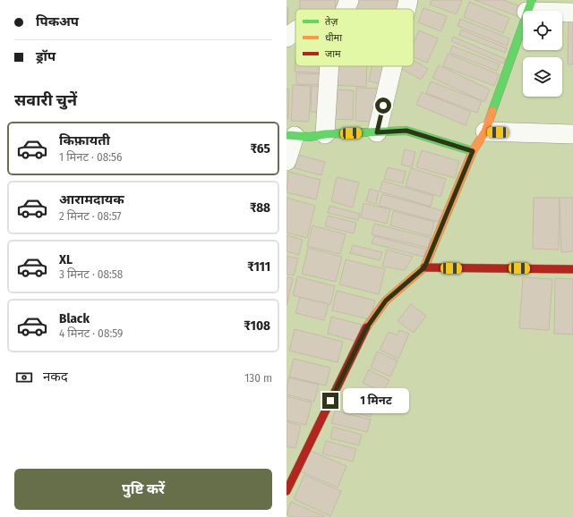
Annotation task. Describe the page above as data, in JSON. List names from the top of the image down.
{
  "legend": ["तेज़", "धीमा", "जाम"],
  "page": {
    "banner": ["पिकअप", "ड्रॉप"],
    "heading": "सवारी चुनें",
    "list": [
      {
        "name": "किफ़ायती",
        "note": "1 मिनट · 08:56",
        "value": "₹65"
      },
      {
        "name": "आरामदायक",
        "note": "2 मिनट · 08:57",
        "value": "₹88"
      },
      {
        "name": "XL",
        "note": "3 मिनट · 08:58",
        "value": "₹111"
      },
      {
        "name": "Black",
        "note": "4 मिनट · 08:59",
        "value": "₹108"
      }
    ],
    "pay": ["नकद", "130 m"],
    "bubble": "1 मिनट",
    "buttons": "पुष्टि करें"
  }
}
